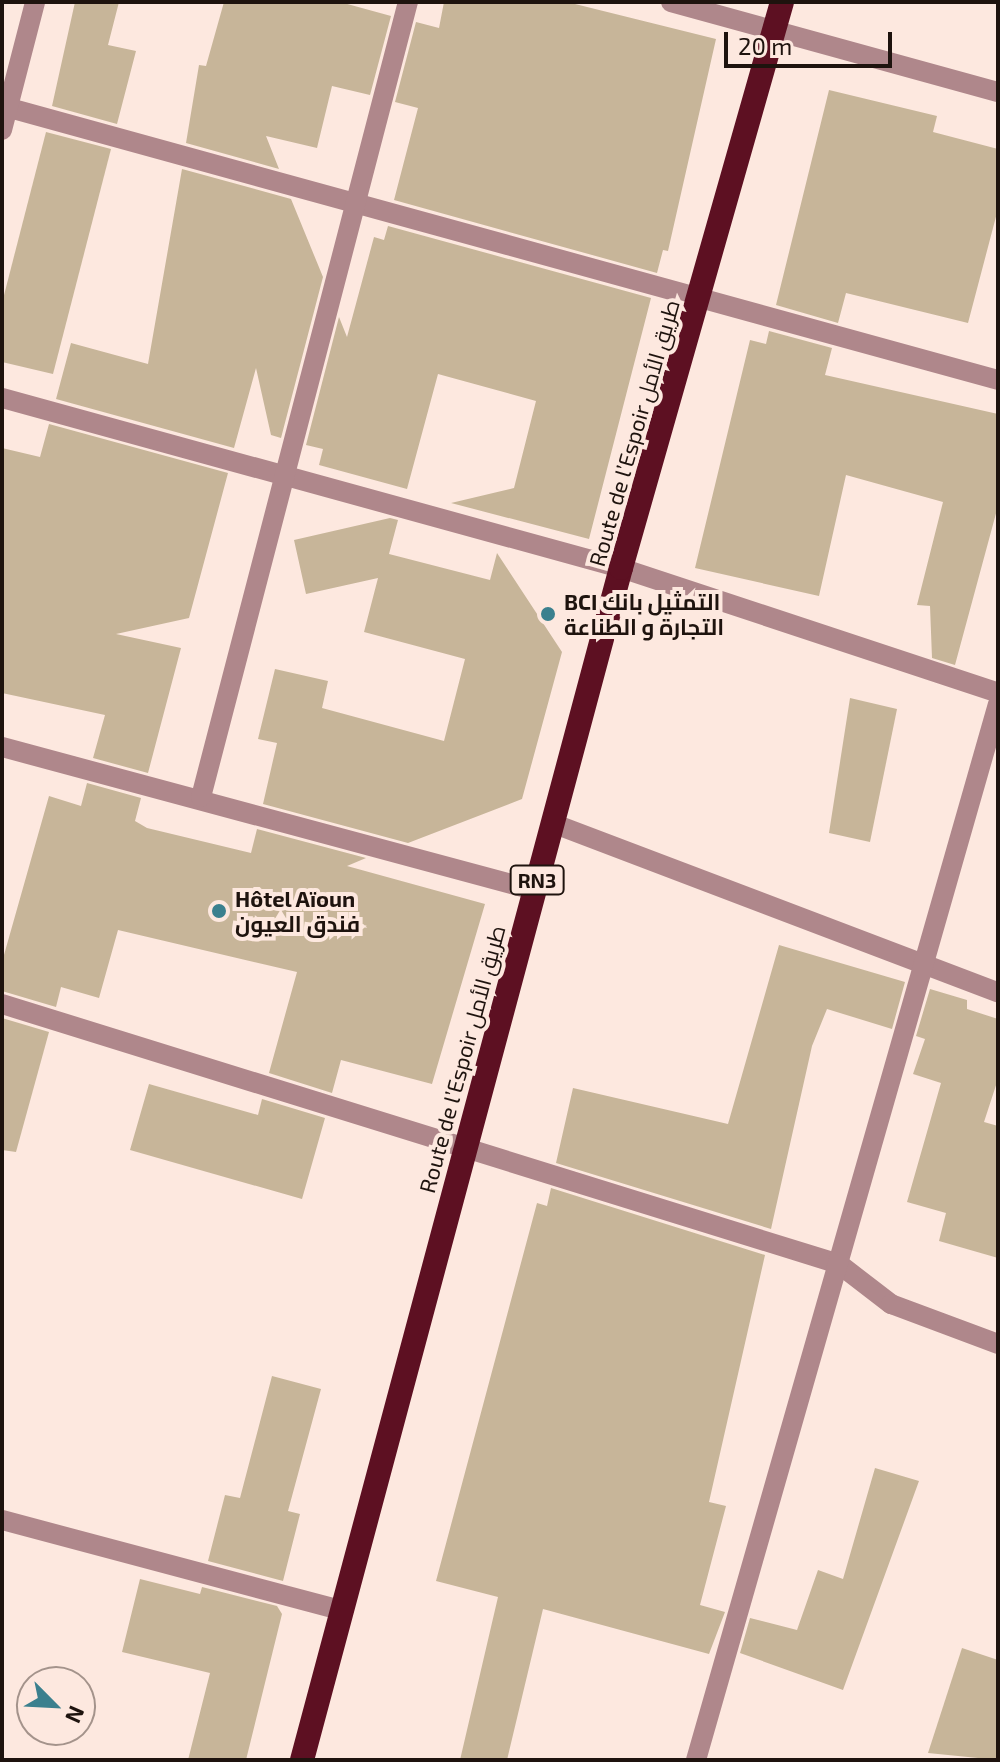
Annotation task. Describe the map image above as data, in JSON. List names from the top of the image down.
{
  "streets": {
    "highway": ["Route de l’Espoir طريق الأمل", "RN3"]
  },
  "places": ["BCI التمثيل بانك التجارة و الطناعة", "Hôtel Aïoun فندق العيون"],
  "scale_bar": "20 m",
  "north": "bottom right"
}
